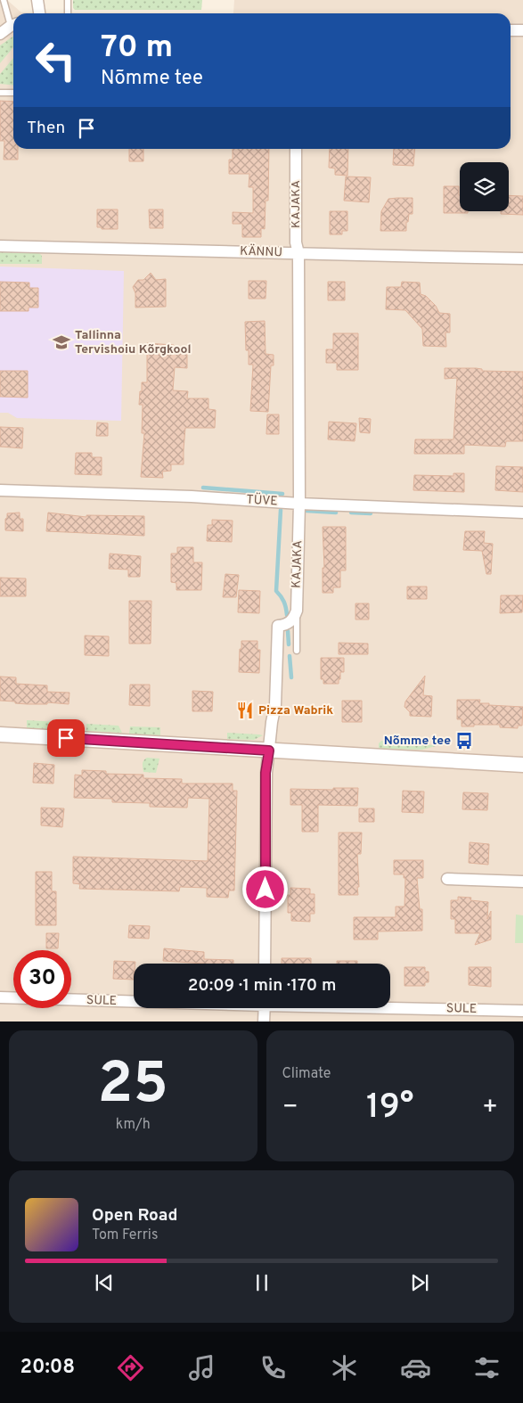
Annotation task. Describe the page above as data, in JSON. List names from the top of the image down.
{
  "streets": {
    "street": [
      "KAJAKA",
      "KÄNNU",
      "TÜVE",
      "SULE"
    ]
  },
  "crossings": [
    ["KAJAKA", "KÄNNU"],
    ["KAJAKA", "TÜVE"]
  ],
  "places": {
    "school or university": ["Tallinna Tervishoiu Kõrgkool"],
    "restaurant": ["Pizza Wabrik"],
    "bus stop": ["Nõmme tee"]
  },
  "page": {
    "turn": ["70 m", "Nõmme tee"],
    "then": "Then",
    "limit": "30",
    "trip": "20:09 · 1 min · 170 m",
    "tile": [
      ["25", "km/h"],
      "Climate"
    ],
    "heat": ["−", "19°", "+"],
    "song": ["Open Road", "Tom Ferris"],
    "tabs": "20:08"
  }
}
